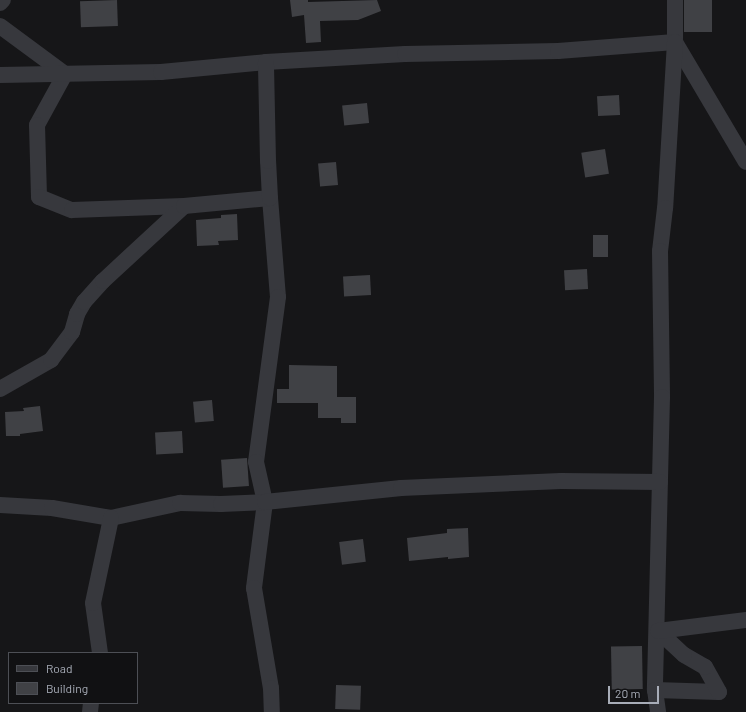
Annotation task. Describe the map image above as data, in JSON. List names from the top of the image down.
{
  "legend": ["Road", "Building"],
  "scale_bar": "20 m"
}
